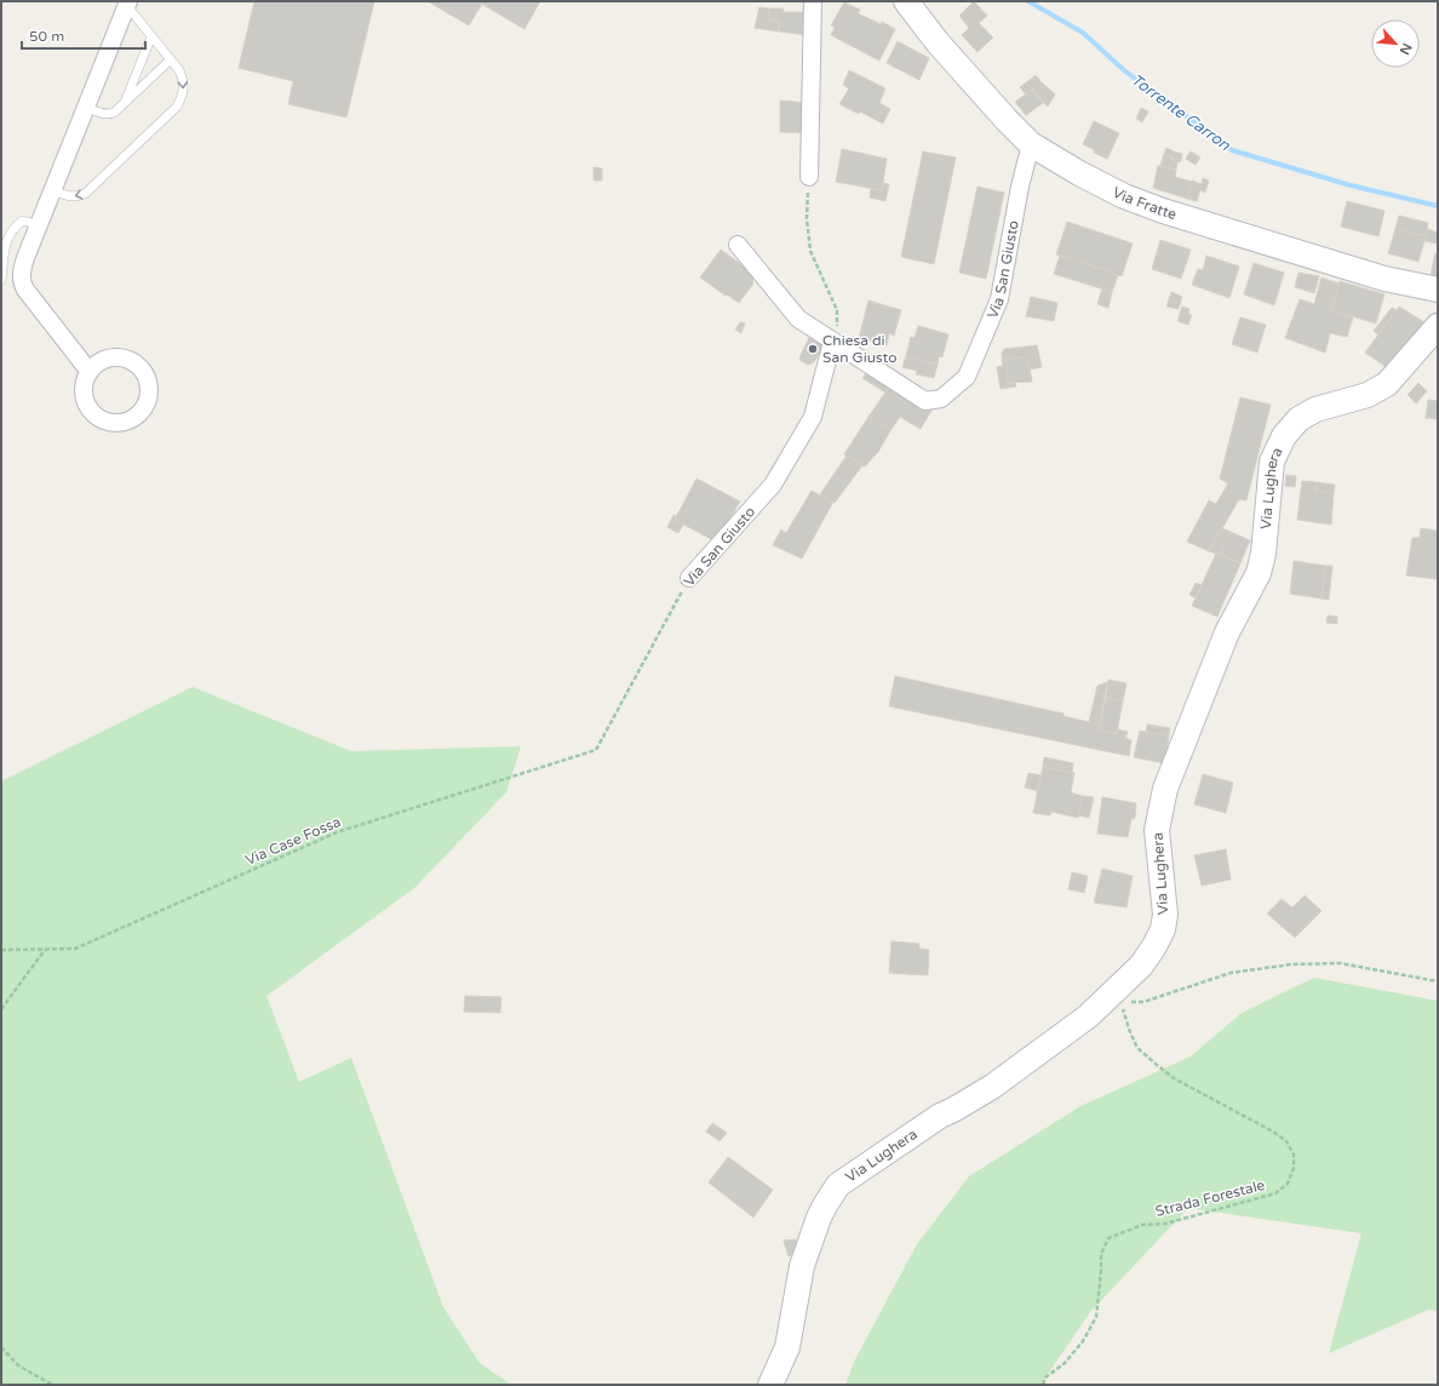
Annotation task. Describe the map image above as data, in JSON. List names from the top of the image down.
{
  "streets": {
    "street": ["Via Fratte", "Via San Giusto", "Via Lughera"],
    "path": ["Via Case Fossa", "Strada Forestale"]
  },
  "crossings": [
    ["Via Fratte", "Via San Giusto"],
    ["Via San Giusto", "Via Case Fossa"],
    ["Via Lughera", "Strada Forestale"]
  ],
  "water": ["Torrente Carron"],
  "places": ["Chiesa di San Giusto"],
  "scale_bar": "50 m",
  "north": "bottom right"
}
